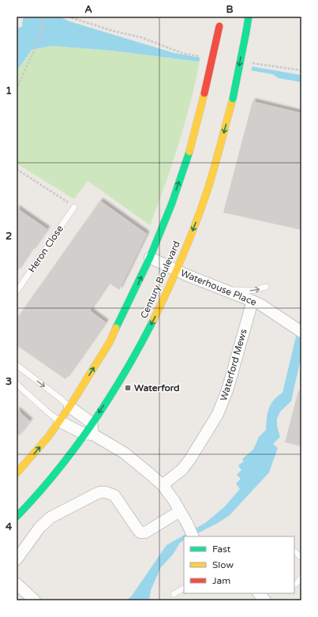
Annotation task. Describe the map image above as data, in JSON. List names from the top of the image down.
{
  "streets": {
    "main road": ["Century Boulevard"],
    "street": ["Waterhouse Place", "Waterford Mews"],
    "lane": ["Heron Close"]
  },
  "crossings": [
    ["Century Boulevard", "Waterhouse Place"],
    ["Waterhouse Place", "Waterford Mews"]
  ],
  "places": {
    "transit": ["Waterford"]
  },
  "legend": ["Fast", "Slow", "Jam"],
  "grid": {
    "columns": ["A", "B"],
    "rows": [
      "1",
      "2",
      "3",
      "4"
    ]
  }
}
